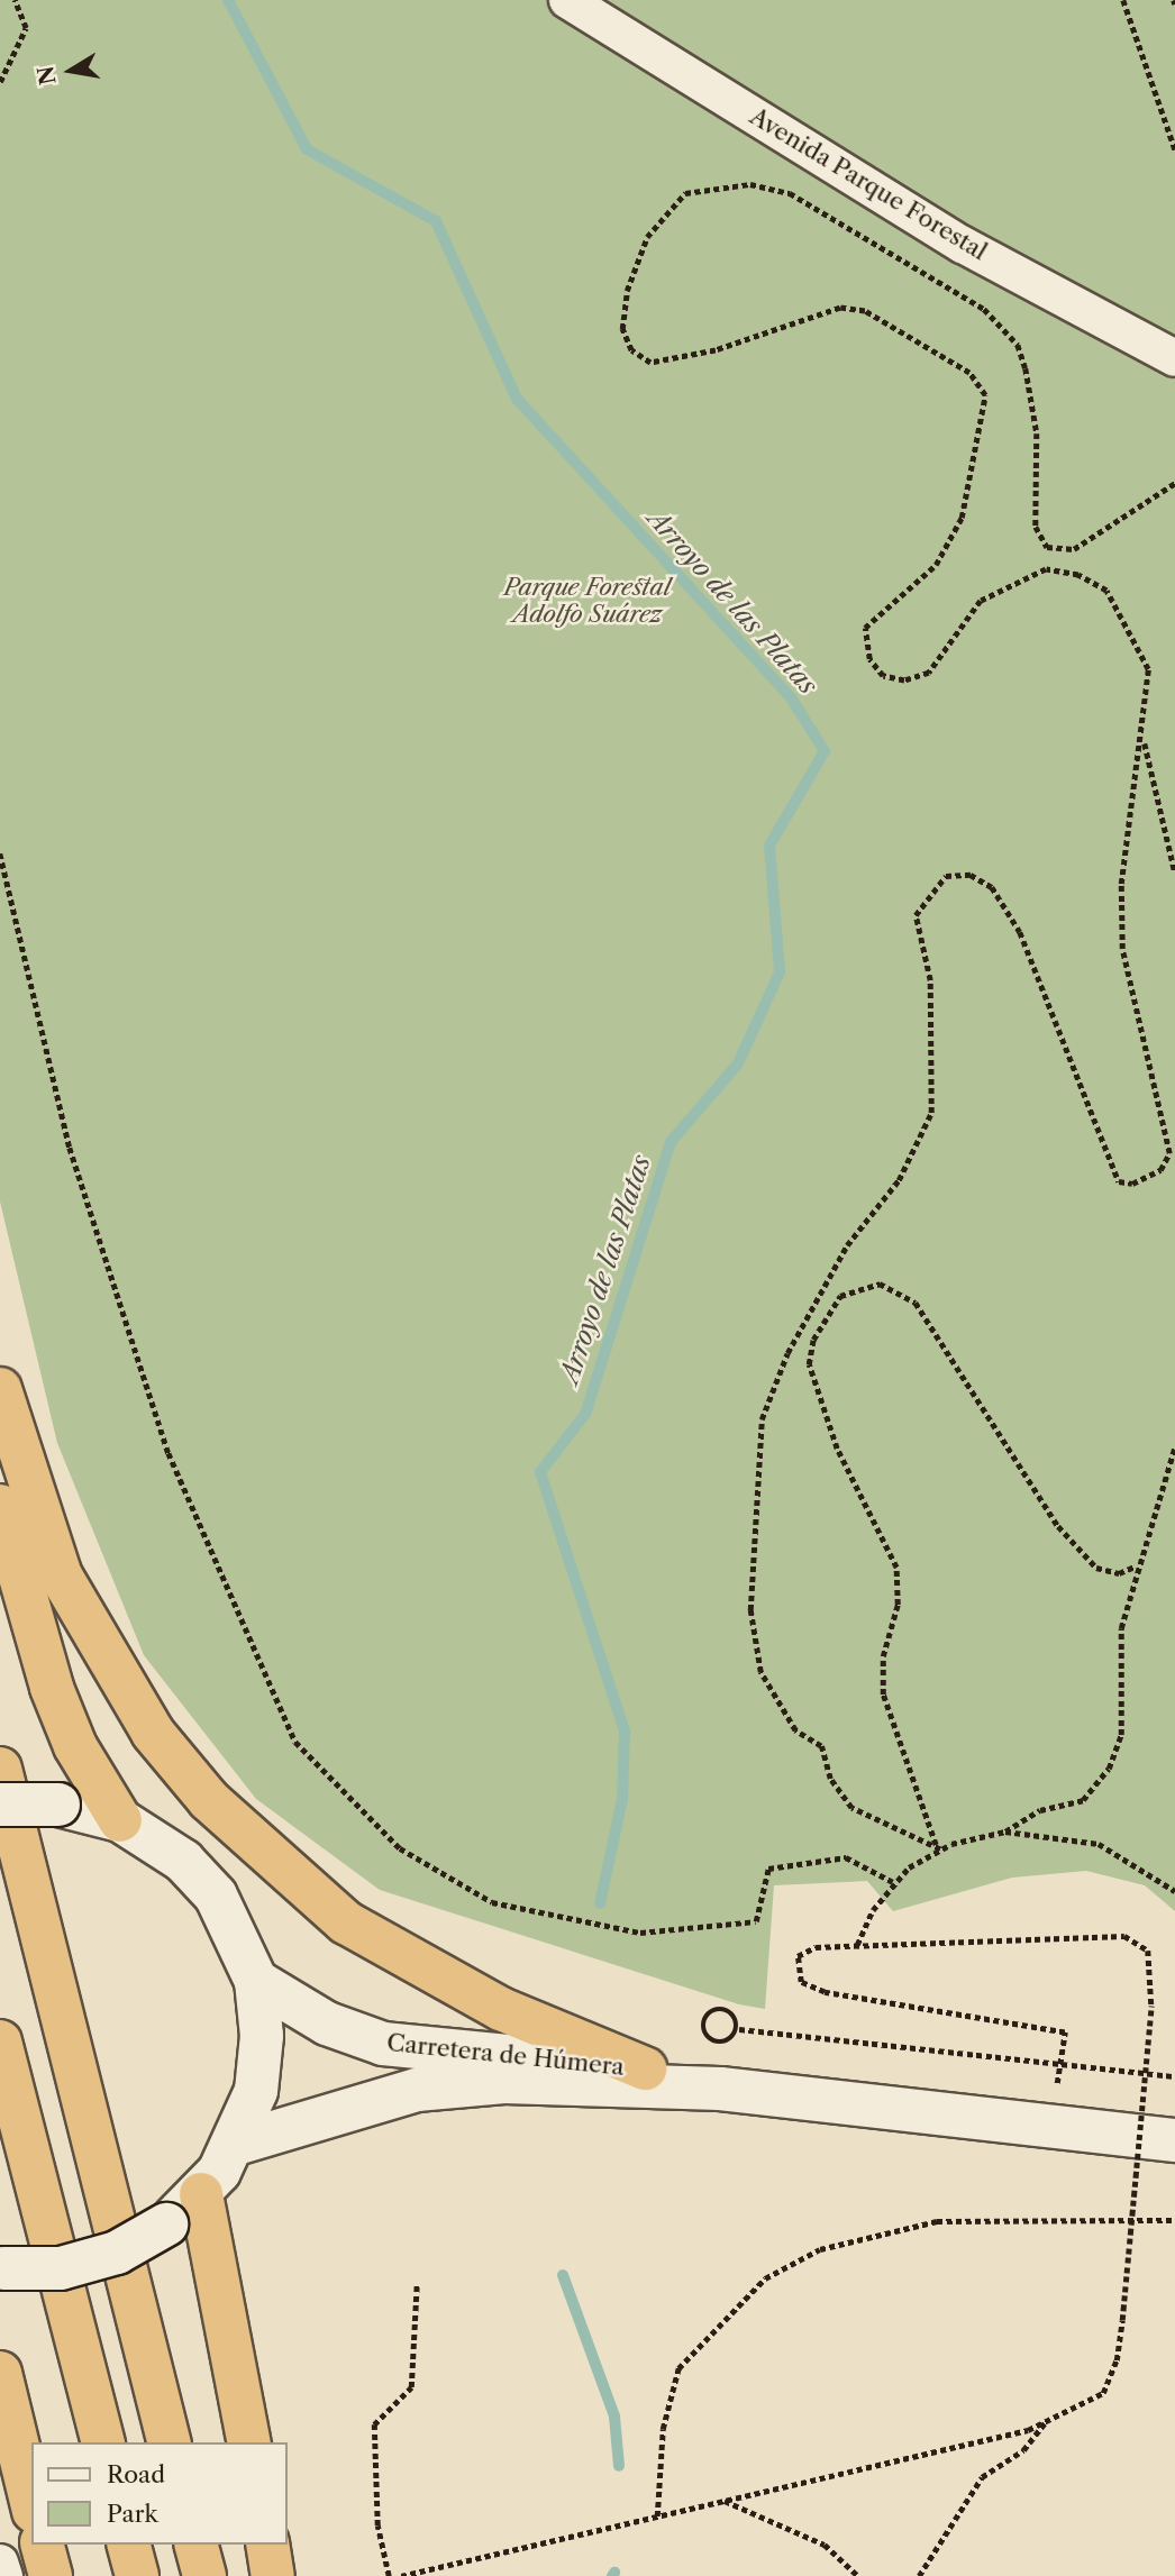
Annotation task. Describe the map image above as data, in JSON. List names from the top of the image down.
{
  "streets": {
    "main road": ["Carretera de Húmera"],
    "street": ["Avenida Parque Forestal"]
  },
  "water": ["Arroyo de las Platas"],
  "parks": ["Parque Forestal Adolfo Suárez"],
  "legend": ["Road", "Park"],
  "north": "left"
}
